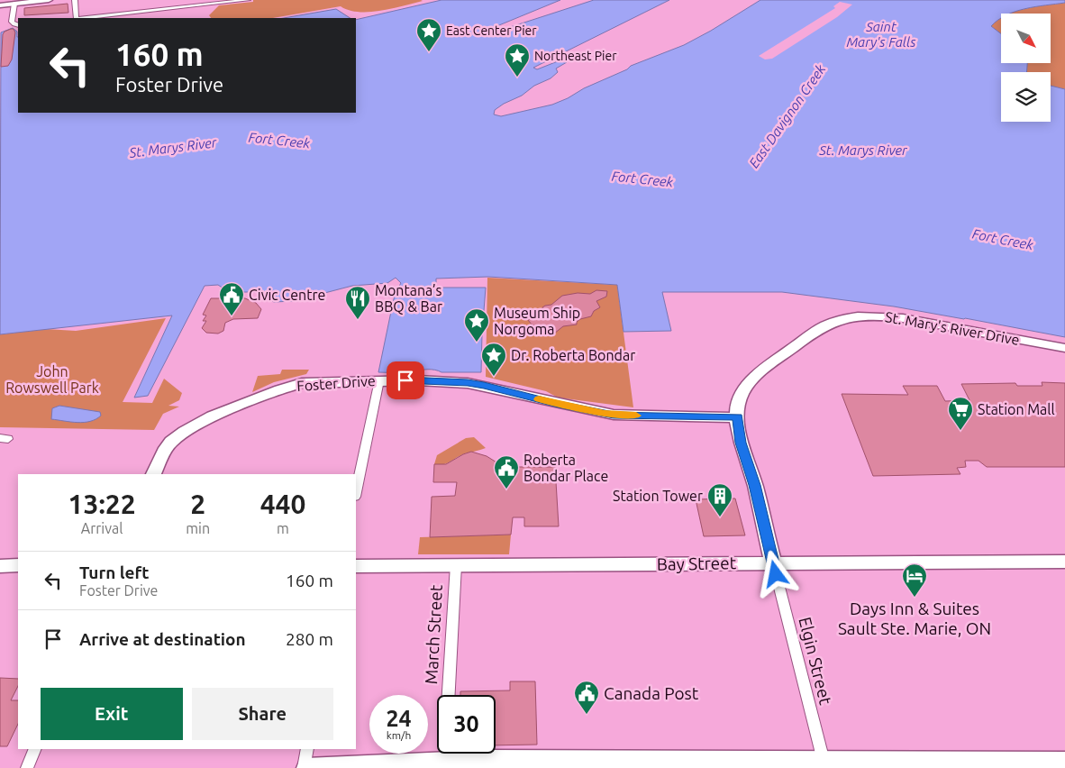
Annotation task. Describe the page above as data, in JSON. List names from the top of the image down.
{
  "streets": {
    "street": [
      "St. Mary's River Drive",
      "Foster Drive",
      "Bay Street",
      "March Street",
      "Elgin Street"
    ]
  },
  "crossings": [
    ["St. Mary's River Drive", "Foster Drive"],
    ["St. Mary's River Drive", "Bay Street"],
    ["St. Mary's River Drive", "Elgin Street"],
    ["Bay Street", "March Street"],
    ["Bay Street", "Elgin Street"]
  ],
  "water": [
    "Saint Mary's Falls",
    "East Davignon Creek",
    "Fort Creek",
    "St. Marys River"
  ],
  "parks": ["John Rowswell Park"],
  "places": {
    "place": [
      "East Center Pier",
      "Northeast Pier",
      "Museum Ship Norgoma",
      "Dr. Roberta Bondar"
    ],
    "public building": ["Civic Centre", "Roberta Bondar Place", "Canada Post"],
    "restaurant": ["Montana’s BBQ & Bar"],
    "supermarket": ["Station Mall"],
    "building": ["Station Tower"],
    "hotel": ["Days Inn & Suites Sault Ste. Marie, ON"]
  },
  "north": "bottom right",
  "page": {
    "turn": ["160 m", "Foster Drive"],
    "eta": [
      "13:22",
      "Arrival",
      "2",
      "min",
      "440",
      "m"
    ],
    "list": [
      {
        "name": "Turn left",
        "note": "Foster Drive",
        "value": "160 m"
      },
      {
        "name": "Arrive at destination",
        "value": "280 m"
      }
    ],
    "buttons": ["Exit", "Share"],
    "speed": "24 km/h",
    "limit": "30"
  }
}
